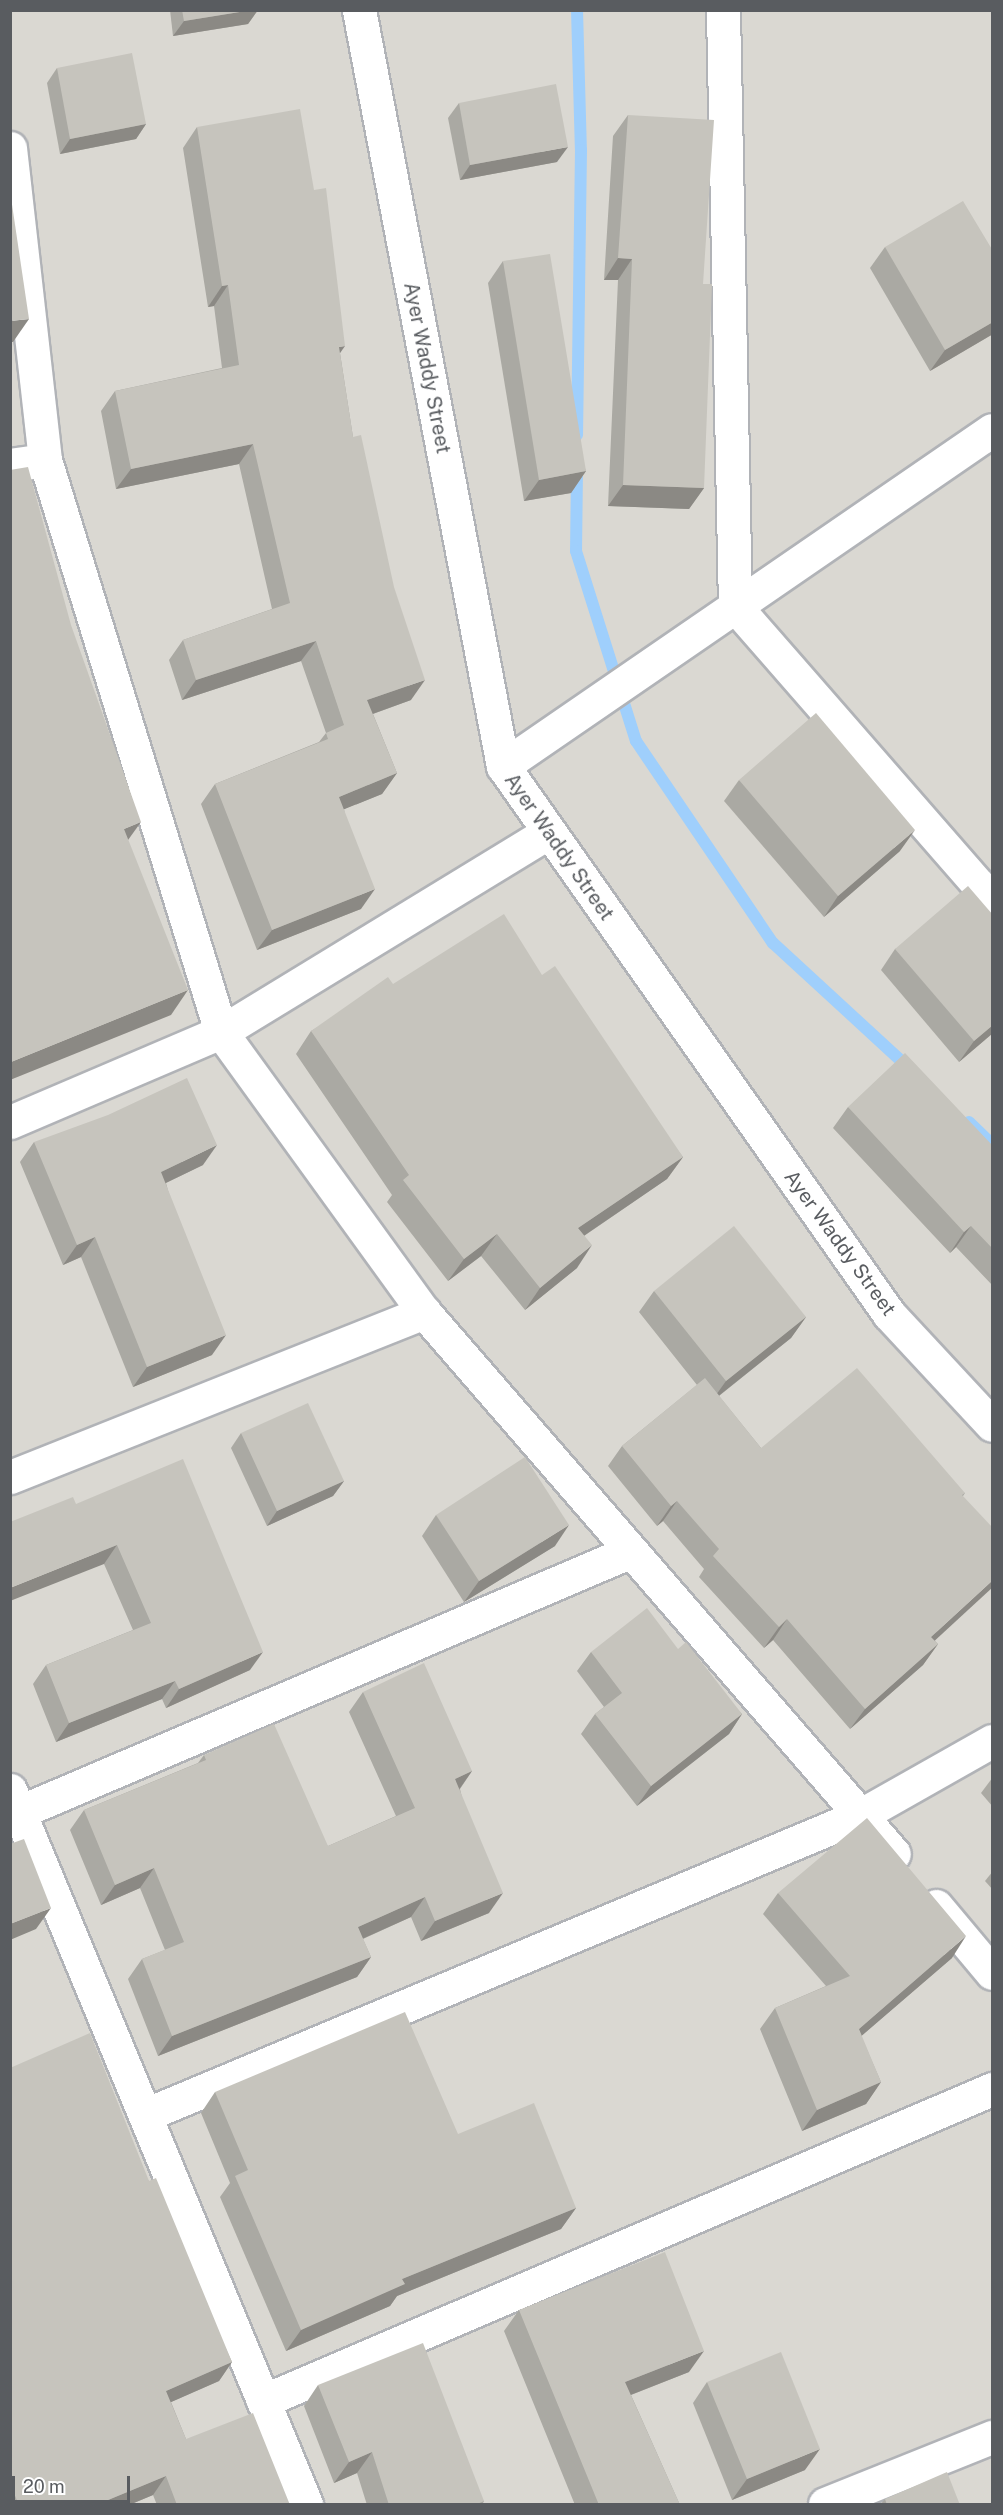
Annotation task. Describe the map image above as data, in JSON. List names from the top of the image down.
{
  "streets": {
    "street": ["Ayer Waddy Street"]
  },
  "scale_bar": "20 m"
}
